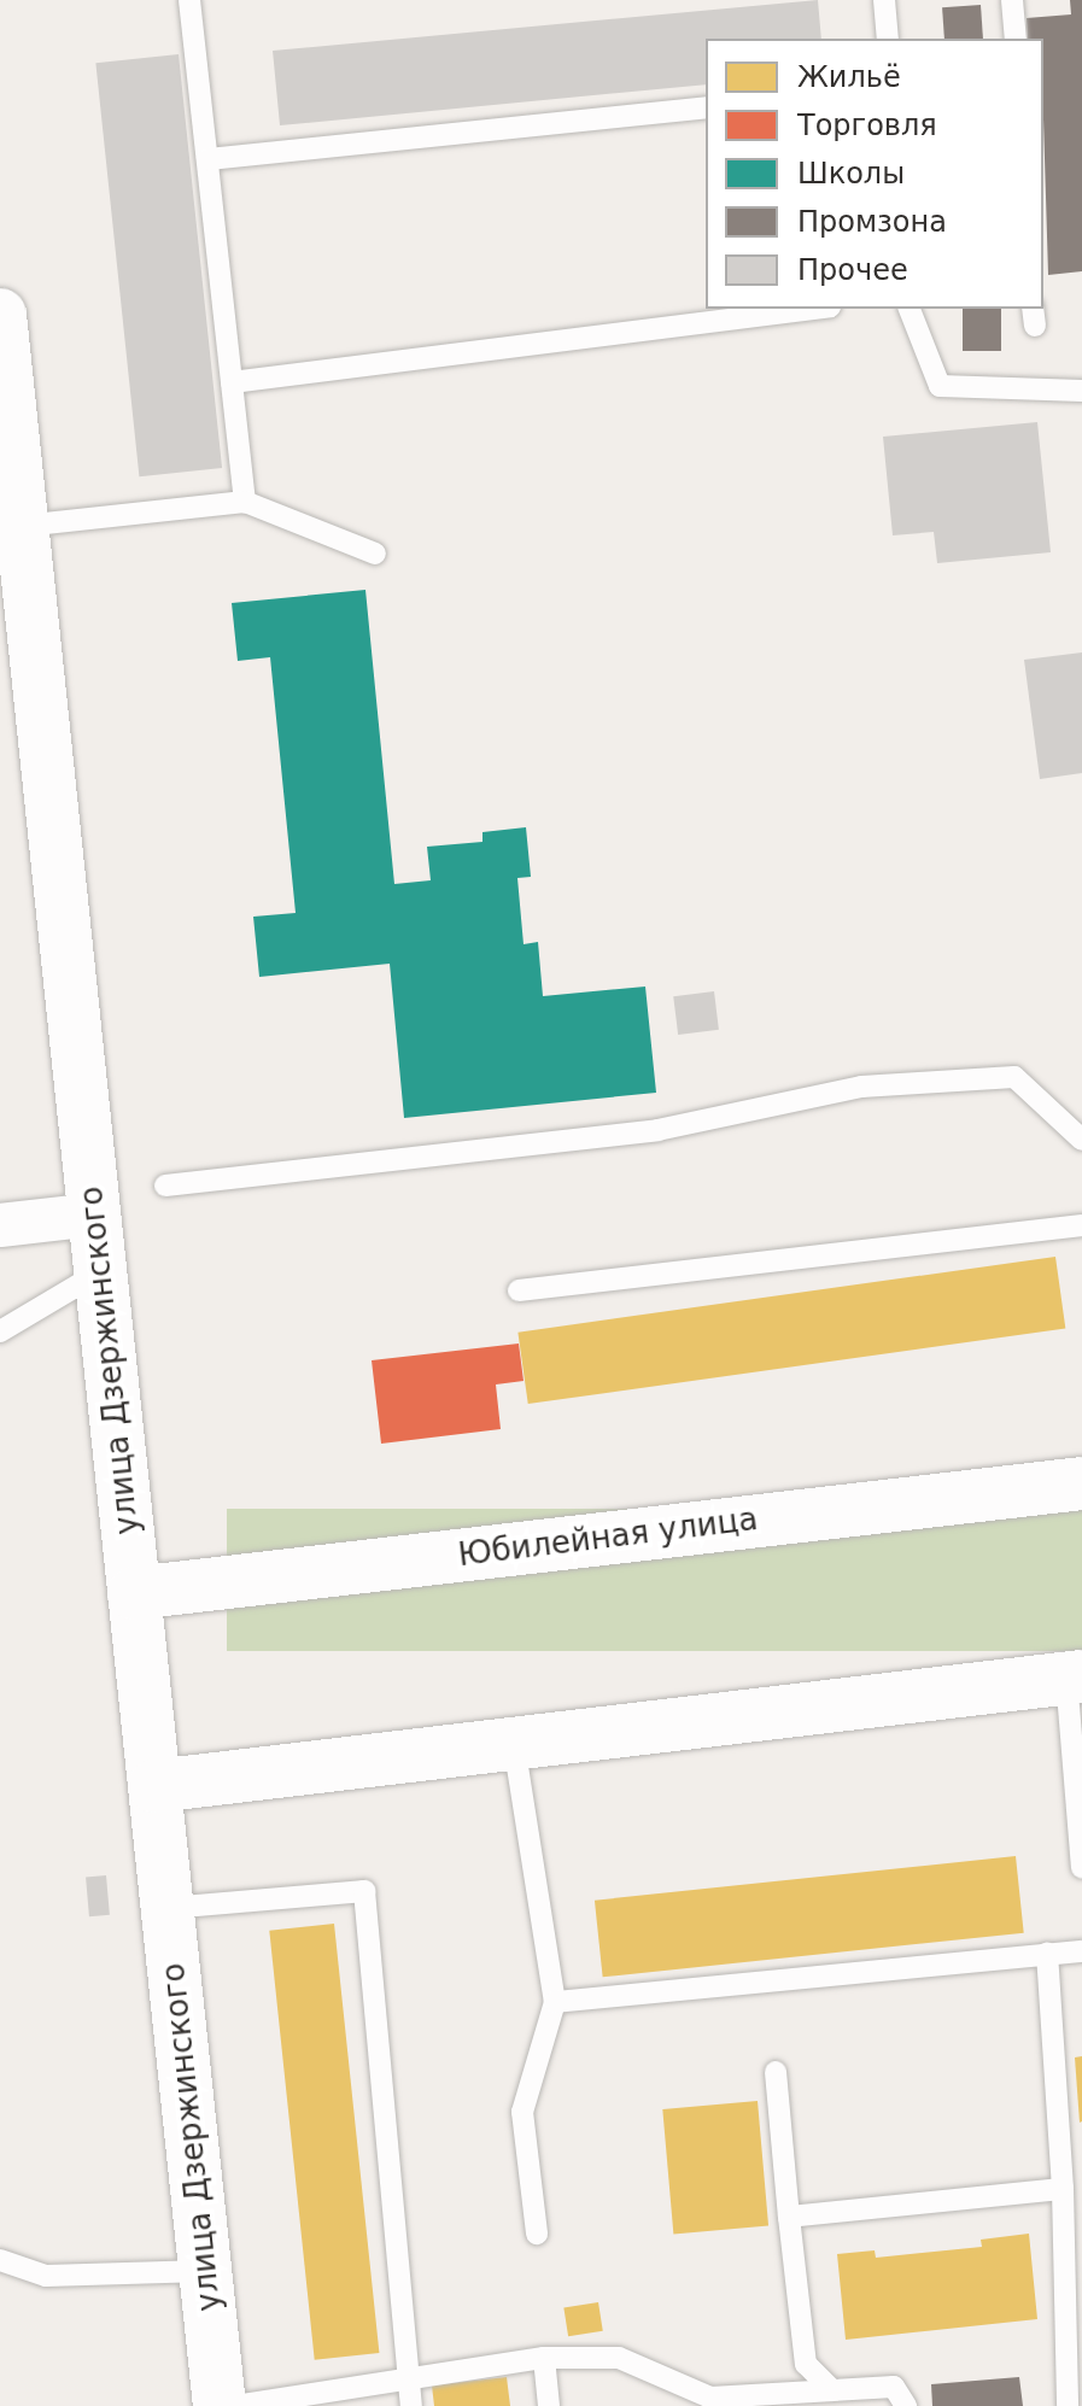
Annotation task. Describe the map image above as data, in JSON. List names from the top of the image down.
{
  "streets": {
    "main road": ["улица Дзержинского", "Юбилейная улица"]
  },
  "crossings": [
    ["улица Дзержинского", "Юбилейная улица"]
  ],
  "legend": [
    "Жильё",
    "Торговля",
    "Школы",
    "Промзона",
    "Прочее"
  ]
}
